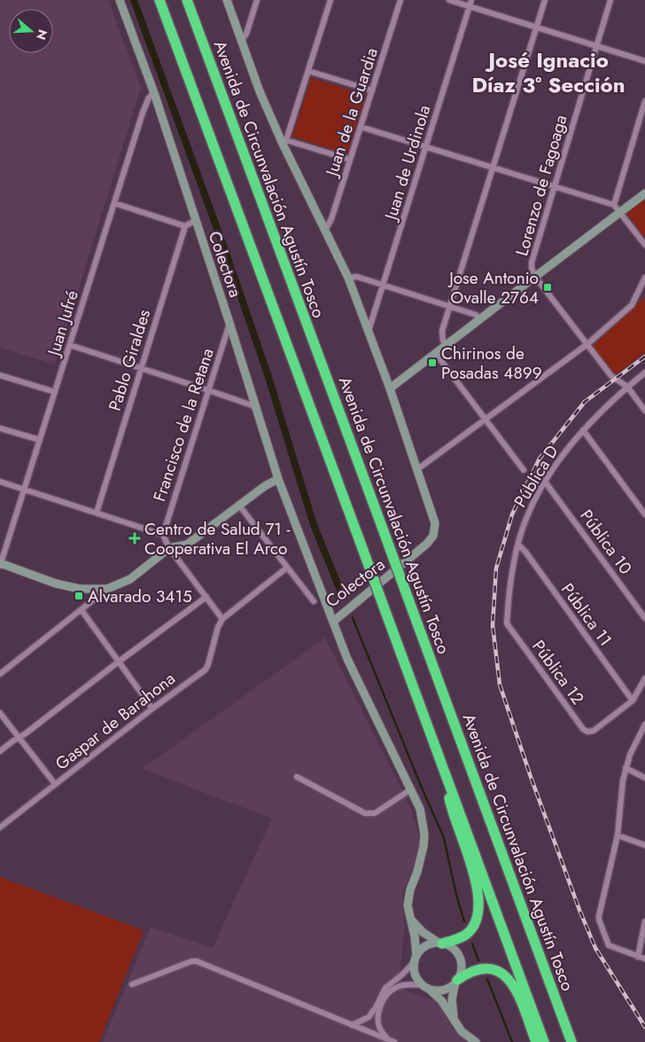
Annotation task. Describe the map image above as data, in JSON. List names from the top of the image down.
{
  "streets": {
    "highway": ["Avenida de Circunvalación Agustín Tosco"],
    "main road": ["Colectora"],
    "street": [
      "Juan de la Guardia",
      "Juan de Urdinola",
      "Lorenzo de Fagoaga",
      "Juan Jufré",
      "Pablo Giraldes",
      "Francisco de la Retana",
      "Pública D",
      "Pública 10",
      "Pública 11",
      "Pública 12",
      "Gaspar de Barahona"
    ]
  },
  "crossings": [
    ["Juan de la Guardia", "Colectora"],
    ["Juan de Urdinola", "Colectora"],
    ["Colectora", "Juan Jufré"],
    ["Colectora", "Francisco de la Retana"],
    ["Pública D", "Pública 10"],
    ["Pública D", "Pública 11"],
    ["Pública D", "Pública 12"],
    ["Pública 11", "Pública 12"]
  ],
  "districts": ["José Ignacio Díaz 3° Sección"],
  "places": {
    "transit": ["Jose Antonio Ovalle 2764", "Chirinos de Posadas 4899", "Alvarado 3415"],
    "health": ["Centro de Salud 71 - Cooperativa El Arco"]
  },
  "north": "right"
}
